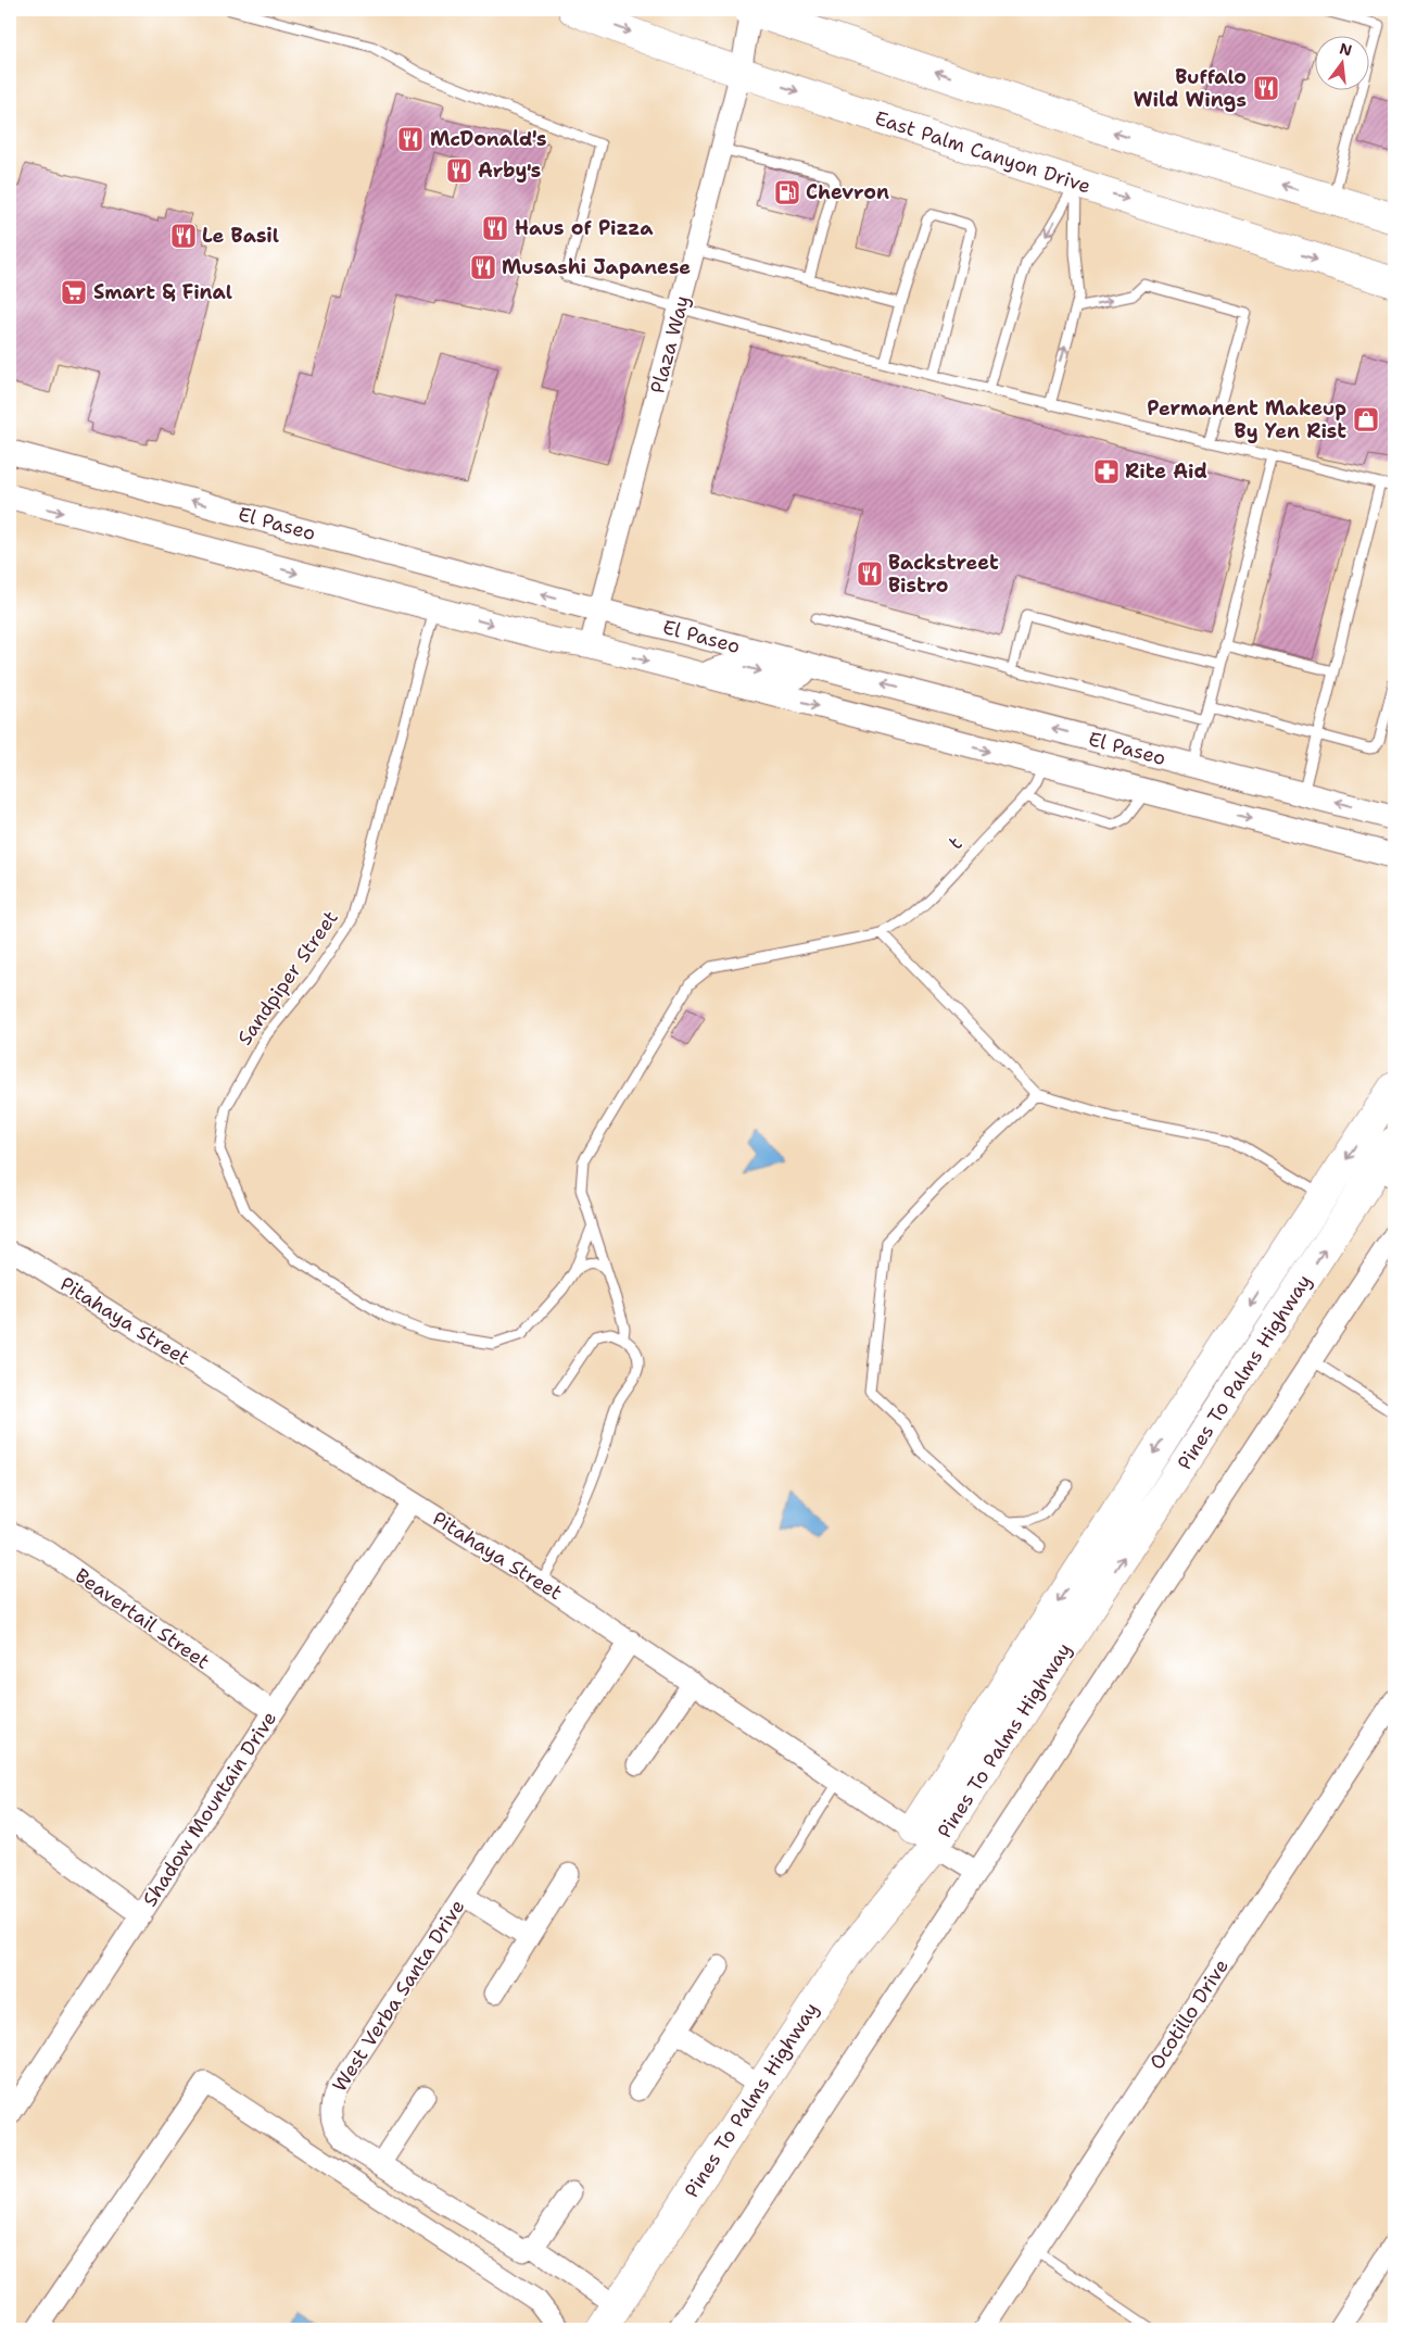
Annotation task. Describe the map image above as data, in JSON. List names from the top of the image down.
{
  "streets": {
    "main road": ["East Palm Canyon Drive", "Pines To Palms Highway"],
    "street": [
      "Plaza Way",
      "El Paseo",
      "Pitahaya Street",
      "Beavertail Street",
      "Shadow Mountain Drive",
      "West Verba Santa Drive",
      "Ocotillo Drive"
    ],
    "lane": ["t", "Sandpiper Street"]
  },
  "crossings": [
    ["East Palm Canyon Drive", "Plaza Way"],
    ["Plaza Way", "El Paseo"],
    ["El Paseo", "t"],
    ["El Paseo", "Sandpiper Street"],
    ["Pitahaya Street", "Pines To Palms Highway"],
    ["Pitahaya Street", "Shadow Mountain Drive"],
    ["Pitahaya Street", "West Verba Santa Drive"],
    ["Beavertail Street", "Shadow Mountain Drive"]
  ],
  "places": {
    "restaurant": [
      "Buffalo Wild Wings",
      "McDonald's",
      "Arby's",
      "Haus of Pizza",
      "Le Basil",
      "Musashi Japanese",
      "Backstreet Bistro"
    ],
    "fuel station": ["Chevron"],
    "supermarket": ["Smart & Final"],
    "shop": ["Permanent Makeup By Yen Rist"],
    "pharmacy": ["Rite Aid"]
  },
  "north": "top"
}
